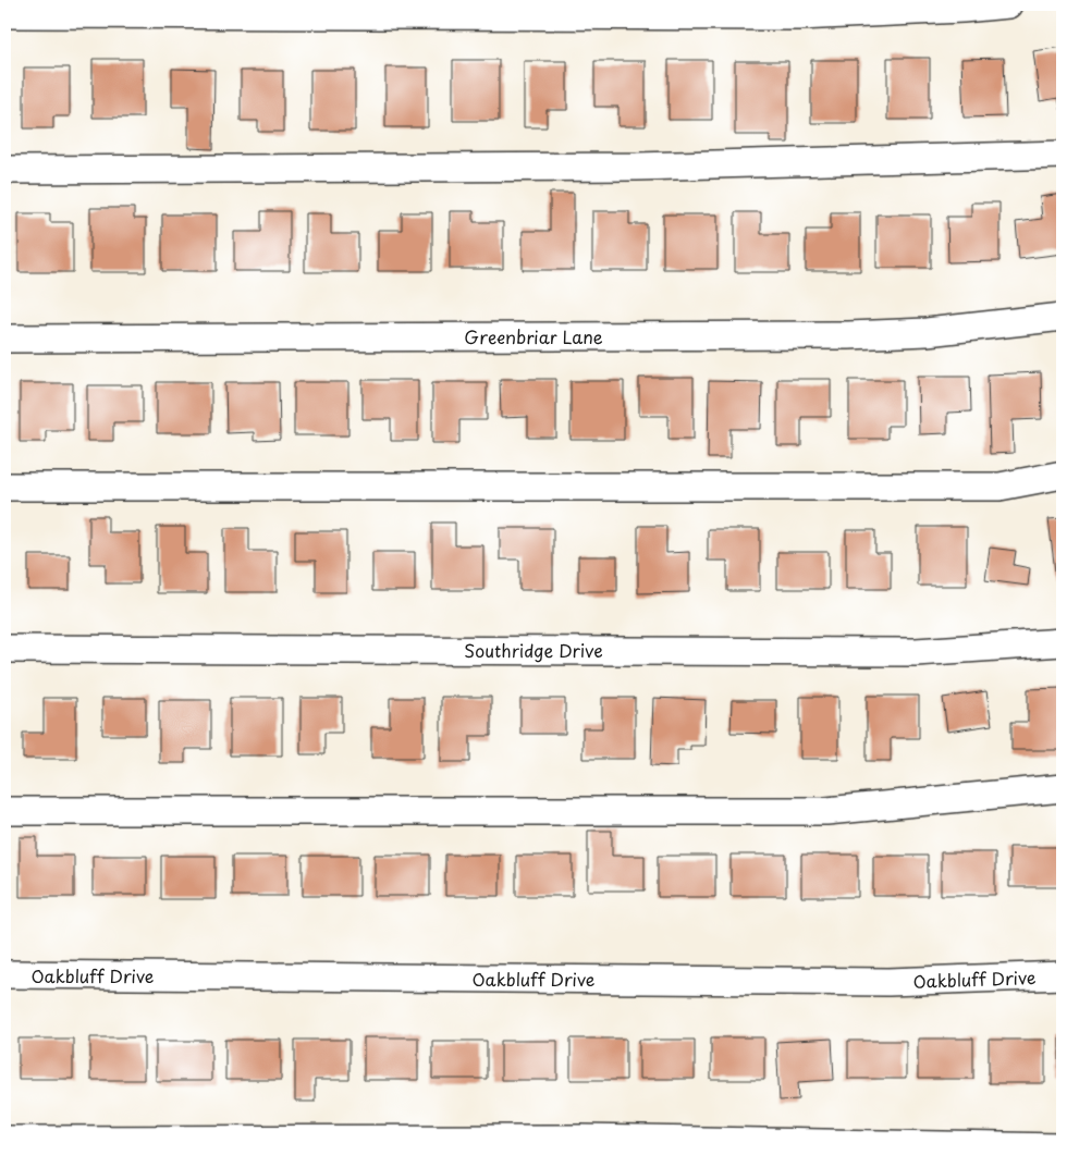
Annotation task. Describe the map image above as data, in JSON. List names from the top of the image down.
{
  "streets": {
    "street": ["Greenbriar Lane", "Southridge Drive", "Oakbluff Drive"]
  }
}
